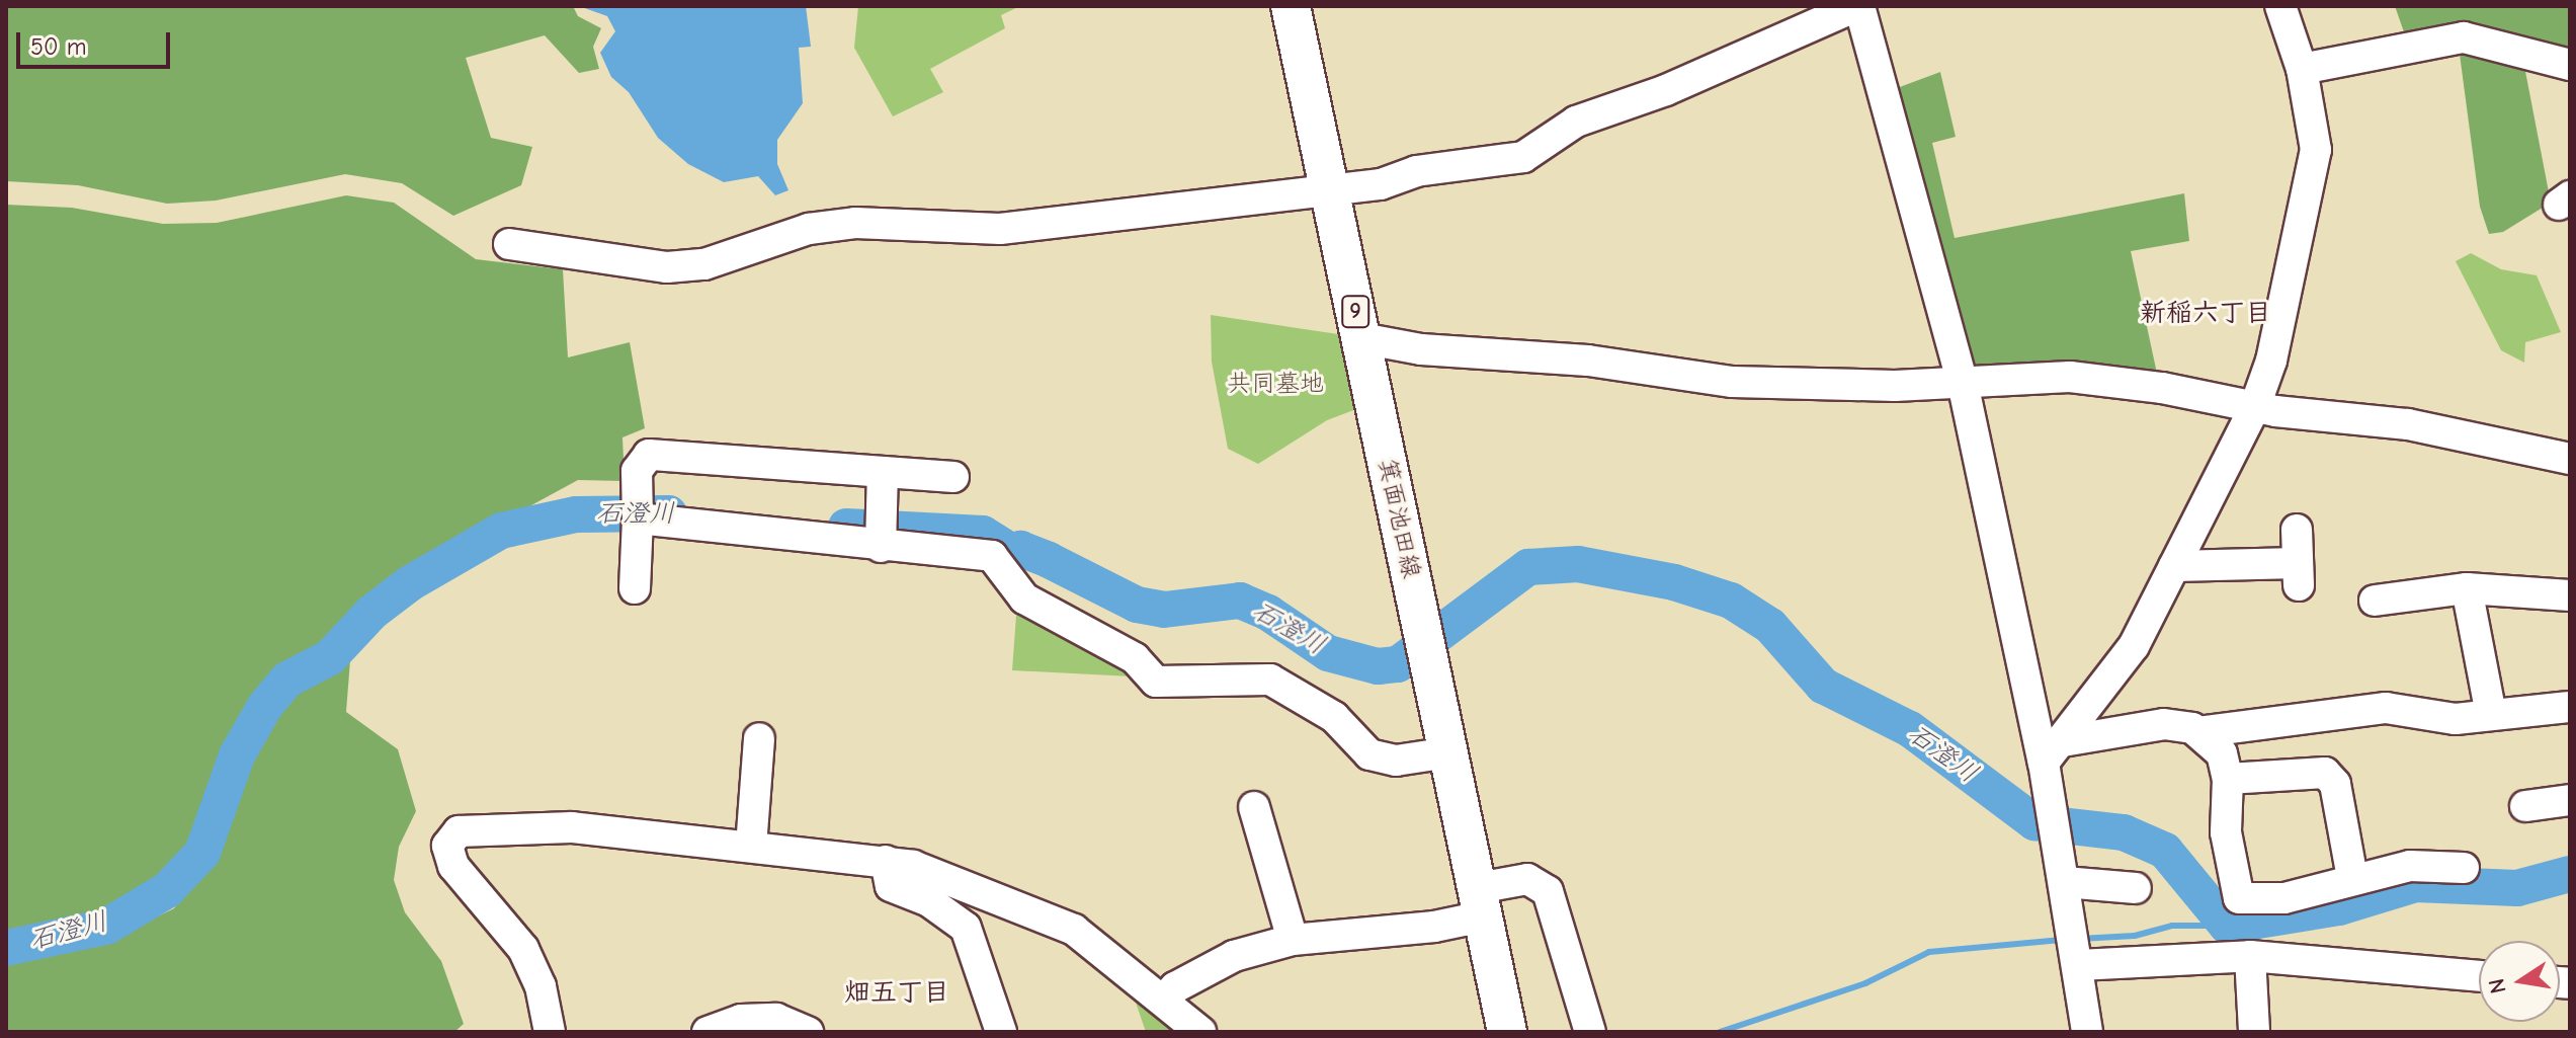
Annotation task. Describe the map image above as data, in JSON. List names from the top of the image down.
{
  "streets": {
    "main road": ["9", "箕面池田線"]
  },
  "districts": ["新稲六丁目", "畑五丁目"],
  "water": ["石澄川"],
  "parks": ["共同墓地"],
  "scale_bar": "50 m",
  "north": "left"
}
